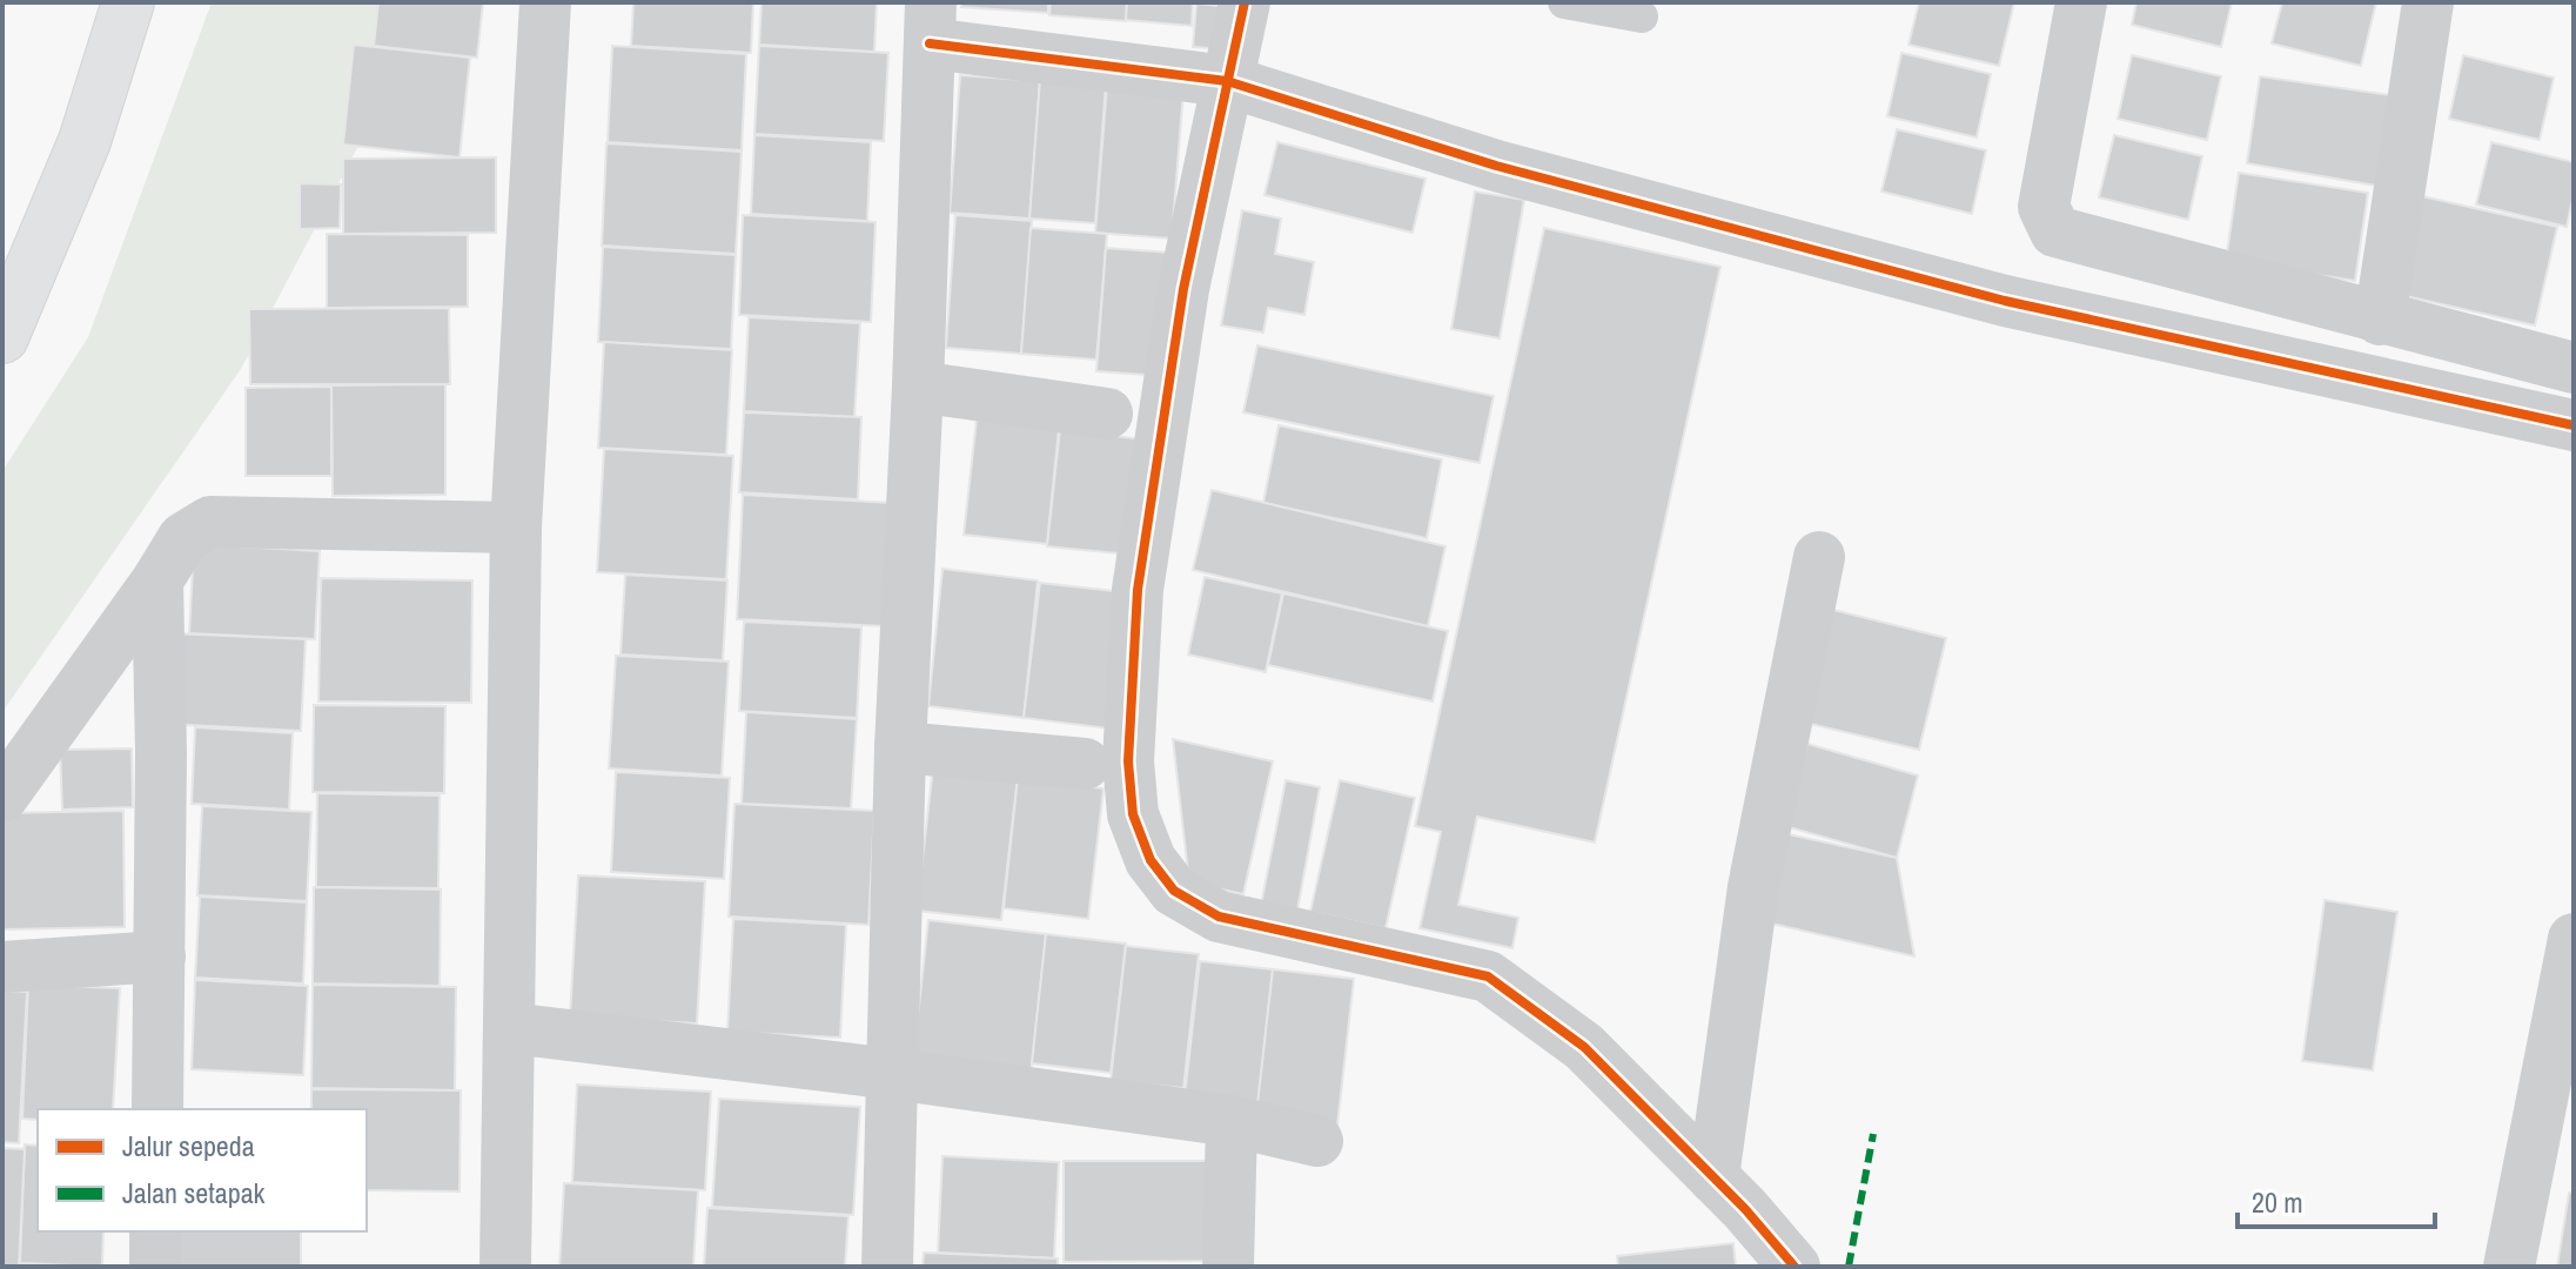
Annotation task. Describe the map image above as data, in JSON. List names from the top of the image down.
{
  "legend": ["Jalur sepeda", "Jalan setapak"],
  "scale_bar": "20 m"
}
